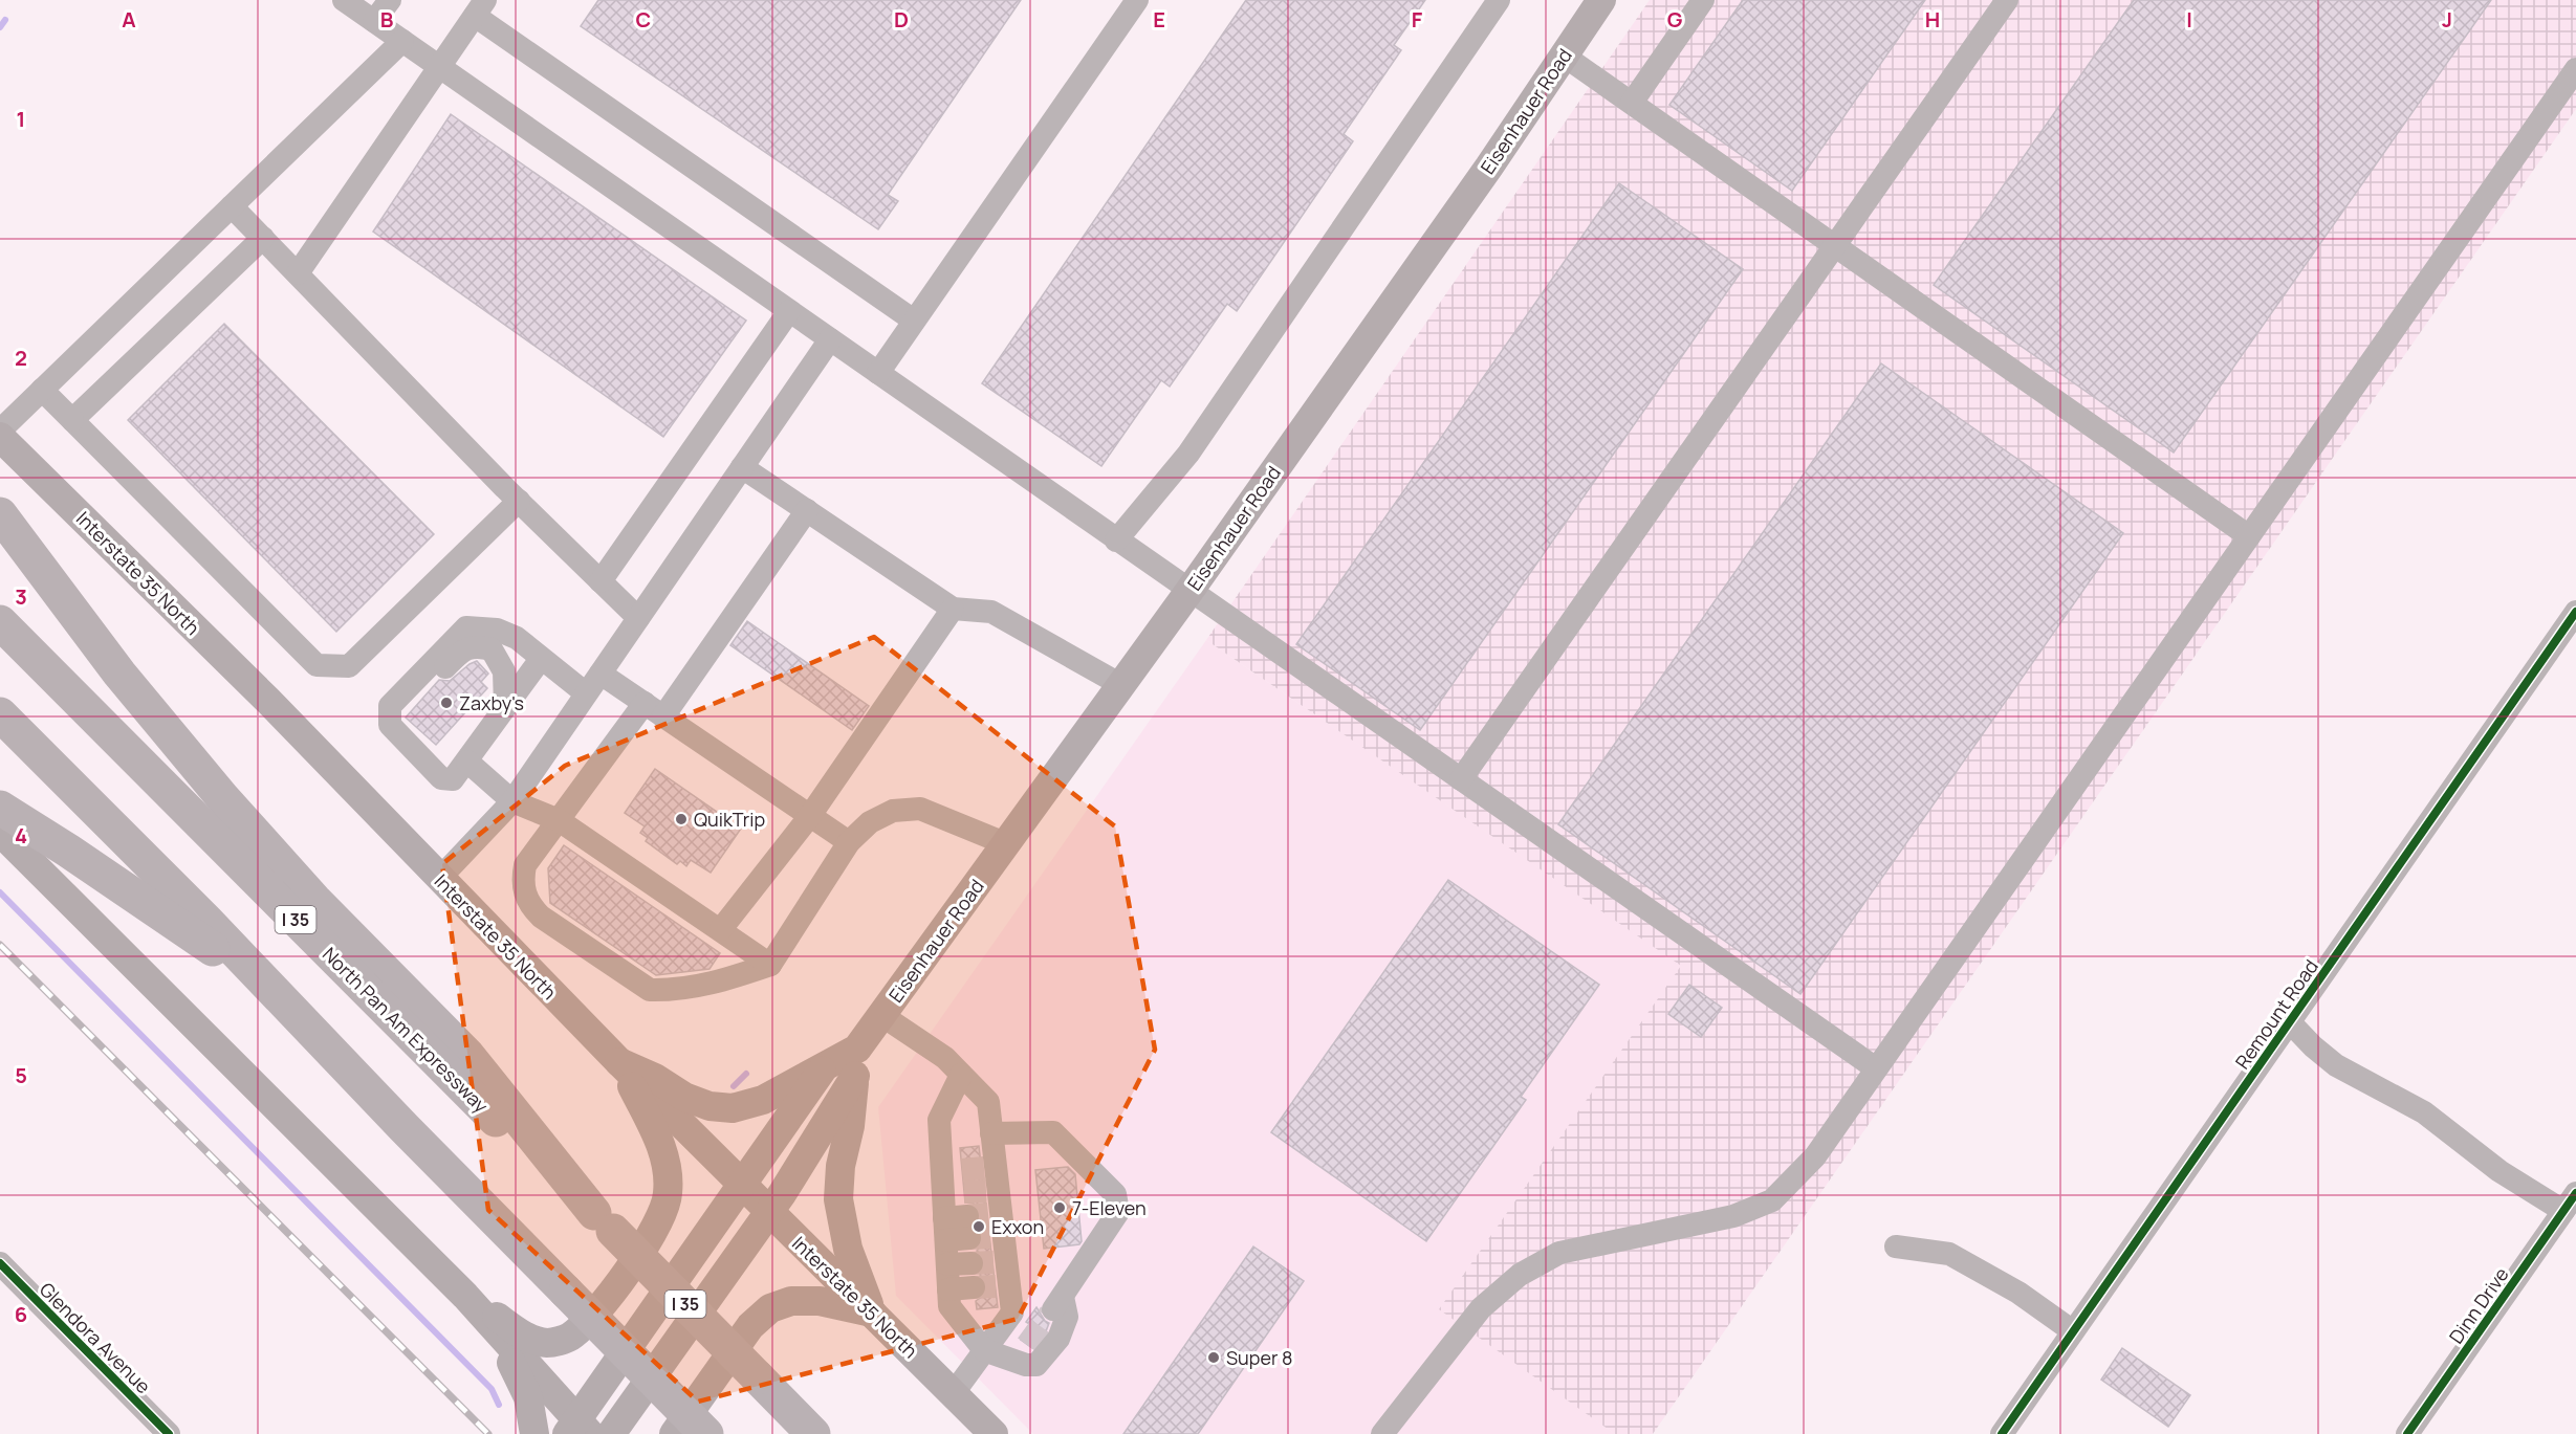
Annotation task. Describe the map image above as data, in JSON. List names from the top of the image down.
{
  "streets": {
    "highway": ["I 35", "North Pan Am Expressway"],
    "main road": ["Eisenhauer Road", "Interstate 35 North"],
    "street": ["Remount Road", "Dinn Drive", "Glendora Avenue"]
  },
  "crossings": [
    ["Eisenhauer Road", "Interstate 35 North"]
  ],
  "places": [
    "Zaxby's",
    "QuikTrip",
    "7-Eleven",
    "Exxon",
    "Super 8"
  ],
  "grid": {
    "columns": [
      "A",
      "B",
      "C",
      "D",
      "E",
      "F",
      "G",
      "H",
      "I",
      "J"
    ],
    "rows": [
      "1",
      "2",
      "3",
      "4",
      "5",
      "6"
    ]
  }
}
